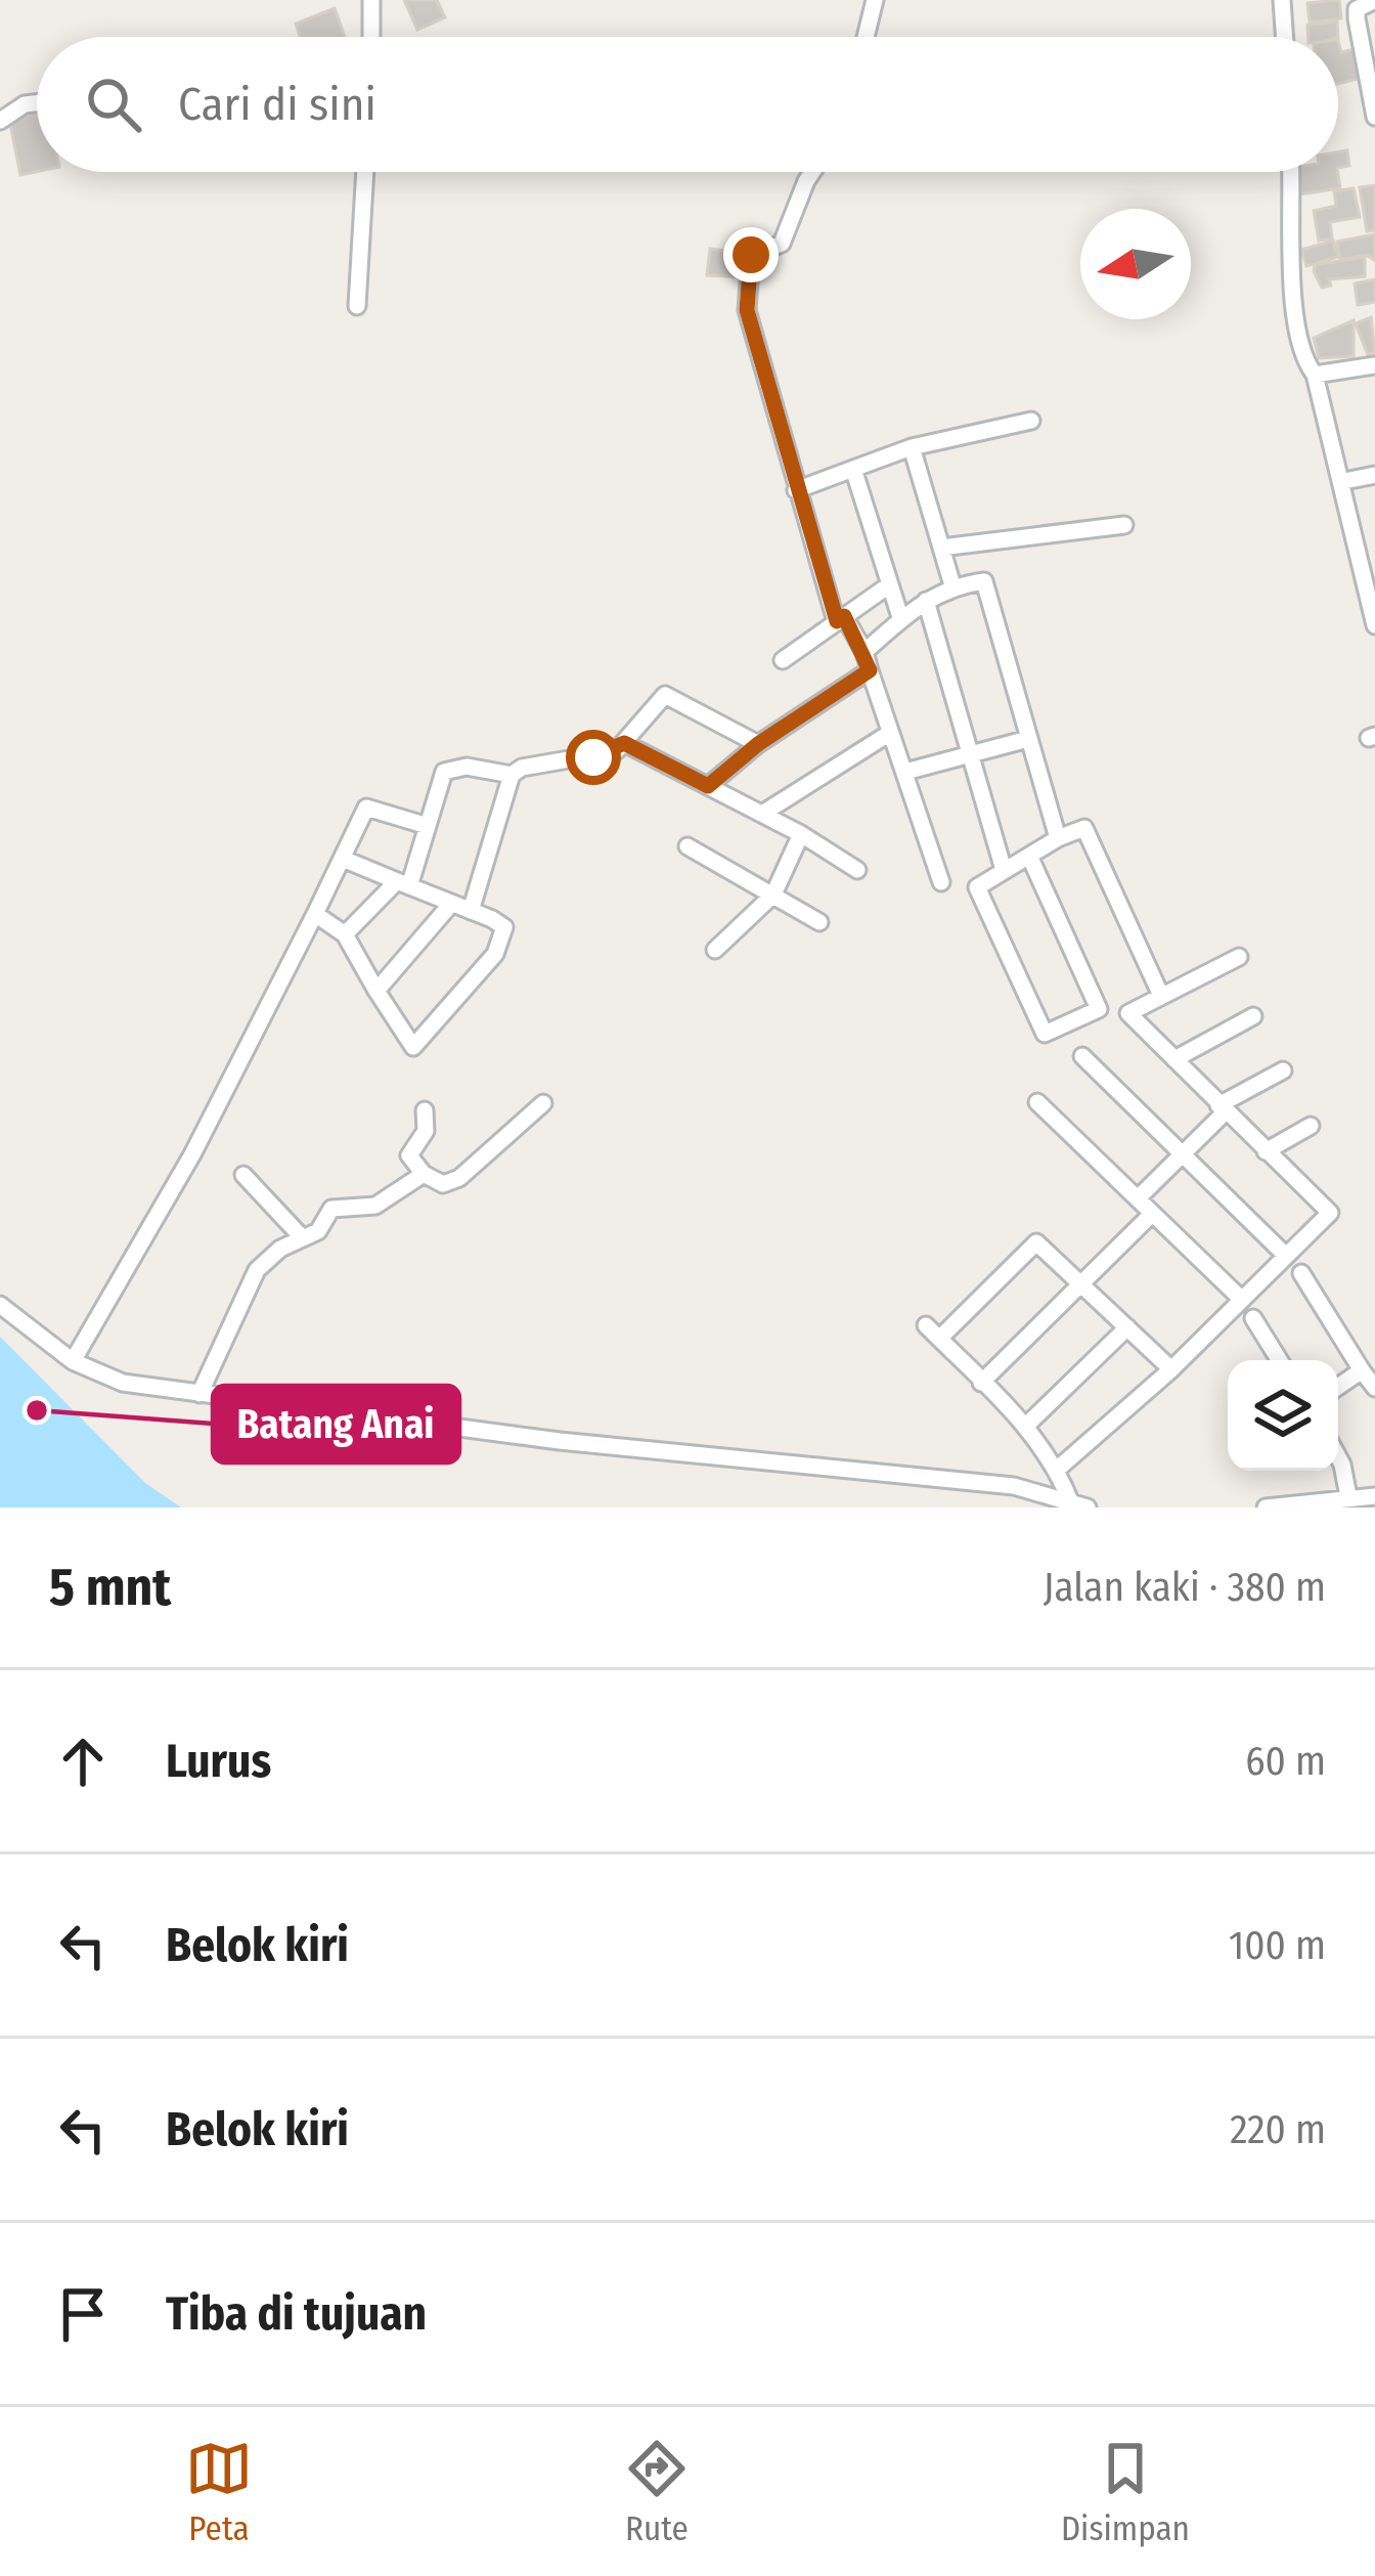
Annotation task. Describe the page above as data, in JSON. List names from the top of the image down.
{
  "places": ["Batang Anai"],
  "north": "left",
  "page": {
    "search": "Cari di sini",
    "heading": ["5 mnt", "Jalan kaki · 380 m"],
    "list": [
      ["Lurus", "60 m"],
      ["Belok kiri", "100 m"],
      ["Belok kiri", "220 m"],
      "Tiba di tujuan"
    ],
    "nav": ["Peta", "Rute", "Disimpan"]
  }
}
